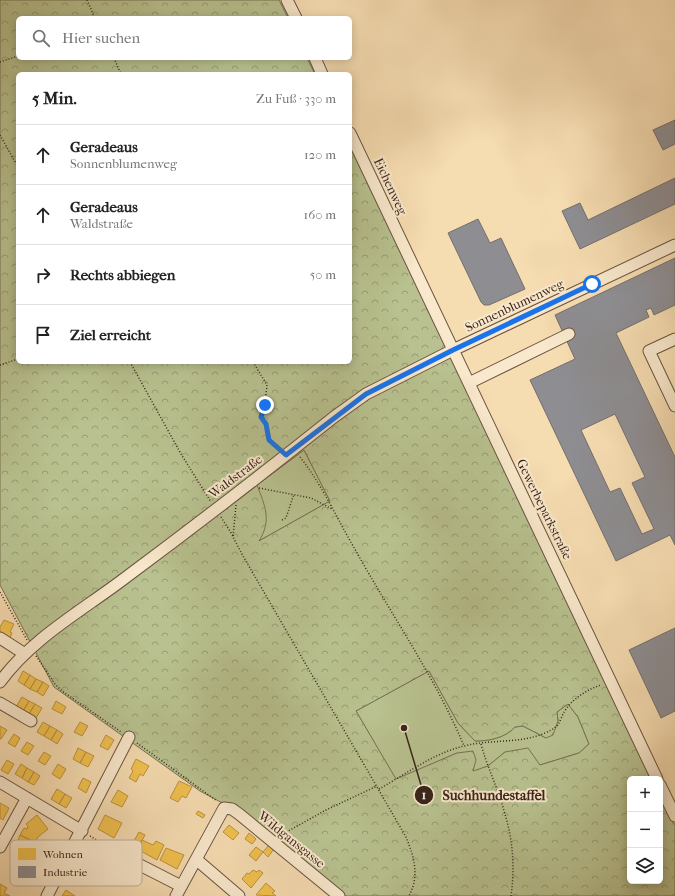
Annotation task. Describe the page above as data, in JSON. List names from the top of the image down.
{
  "streets": {
    "street": [
      "Eichenweg",
      "Sonnenblumenweg",
      "Waldstraße",
      "Gewerbeparkstraße",
      "Wildgansgasse"
    ]
  },
  "crossings": [
    ["Eichenweg", "Gewerbeparkstraße"],
    ["Sonnenblumenweg", "Waldstraße"],
    ["Sonnenblumenweg", "Gewerbeparkstraße"],
    ["Waldstraße", "Gewerbeparkstraße"]
  ],
  "places": ["Suchhundestaffel"],
  "legend": ["Wohnen", "Industrie"],
  "page": {
    "search": "Hier suchen",
    "heading": ["5 Min.", "Zu Fuß · 330 m"],
    "list": [
      ["Geradeaus", "Sonnenblumenweg", "120 m"],
      ["Geradeaus", "Waldstraße", "160 m"],
      ["Rechts abbiegen", "50 m"],
      "Ziel erreicht"
    ],
    "map_buttons": ["+", "−"]
  }
}
